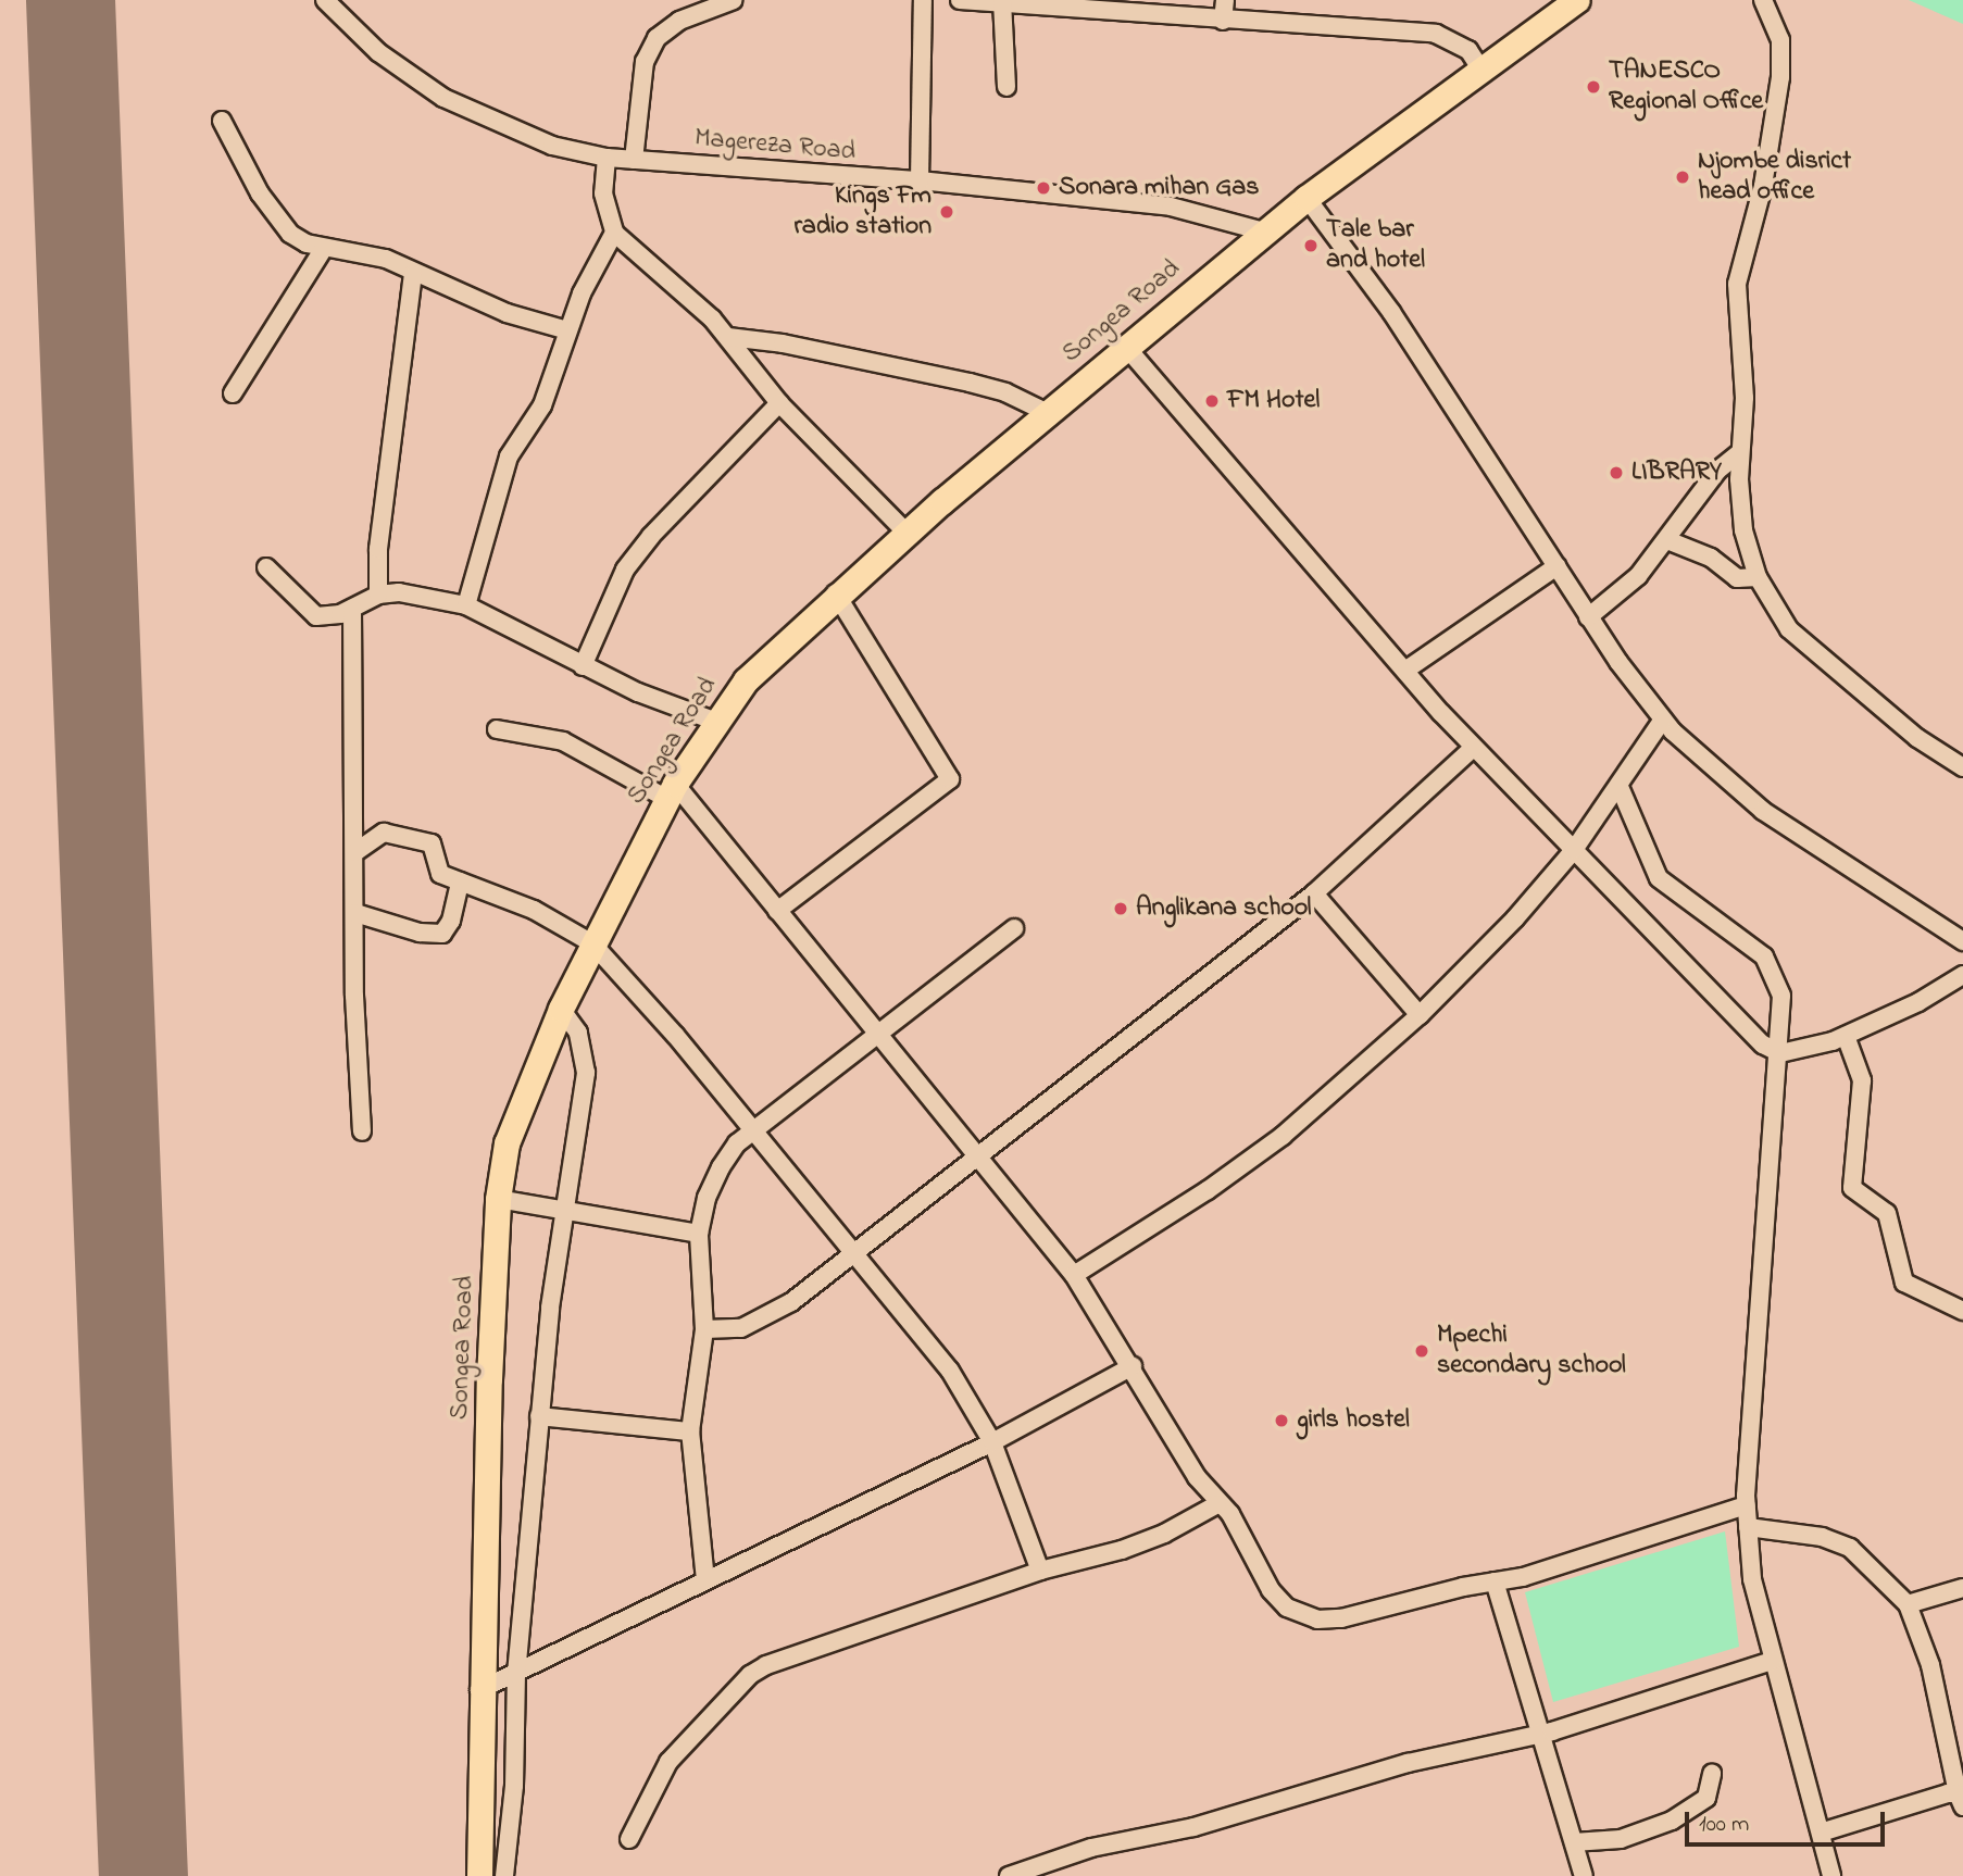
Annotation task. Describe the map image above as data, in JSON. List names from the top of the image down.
{
  "streets": {
    "highway": ["Songea Road"],
    "street": ["Magereza Road"]
  },
  "crossings": [
    ["Magereza Road", "Songea Road"]
  ],
  "places": [
    "TANESCO Regional Office",
    "Njombe disrict head office",
    "Sonara mihan Gas",
    "Kings Fm radio station",
    "Tale bar and hotel",
    "FM Hotel",
    "LIBRARY",
    "Anglikana school",
    "Mpechi secondary school",
    "girls hostel"
  ],
  "scale_bar": "100 m"
}
